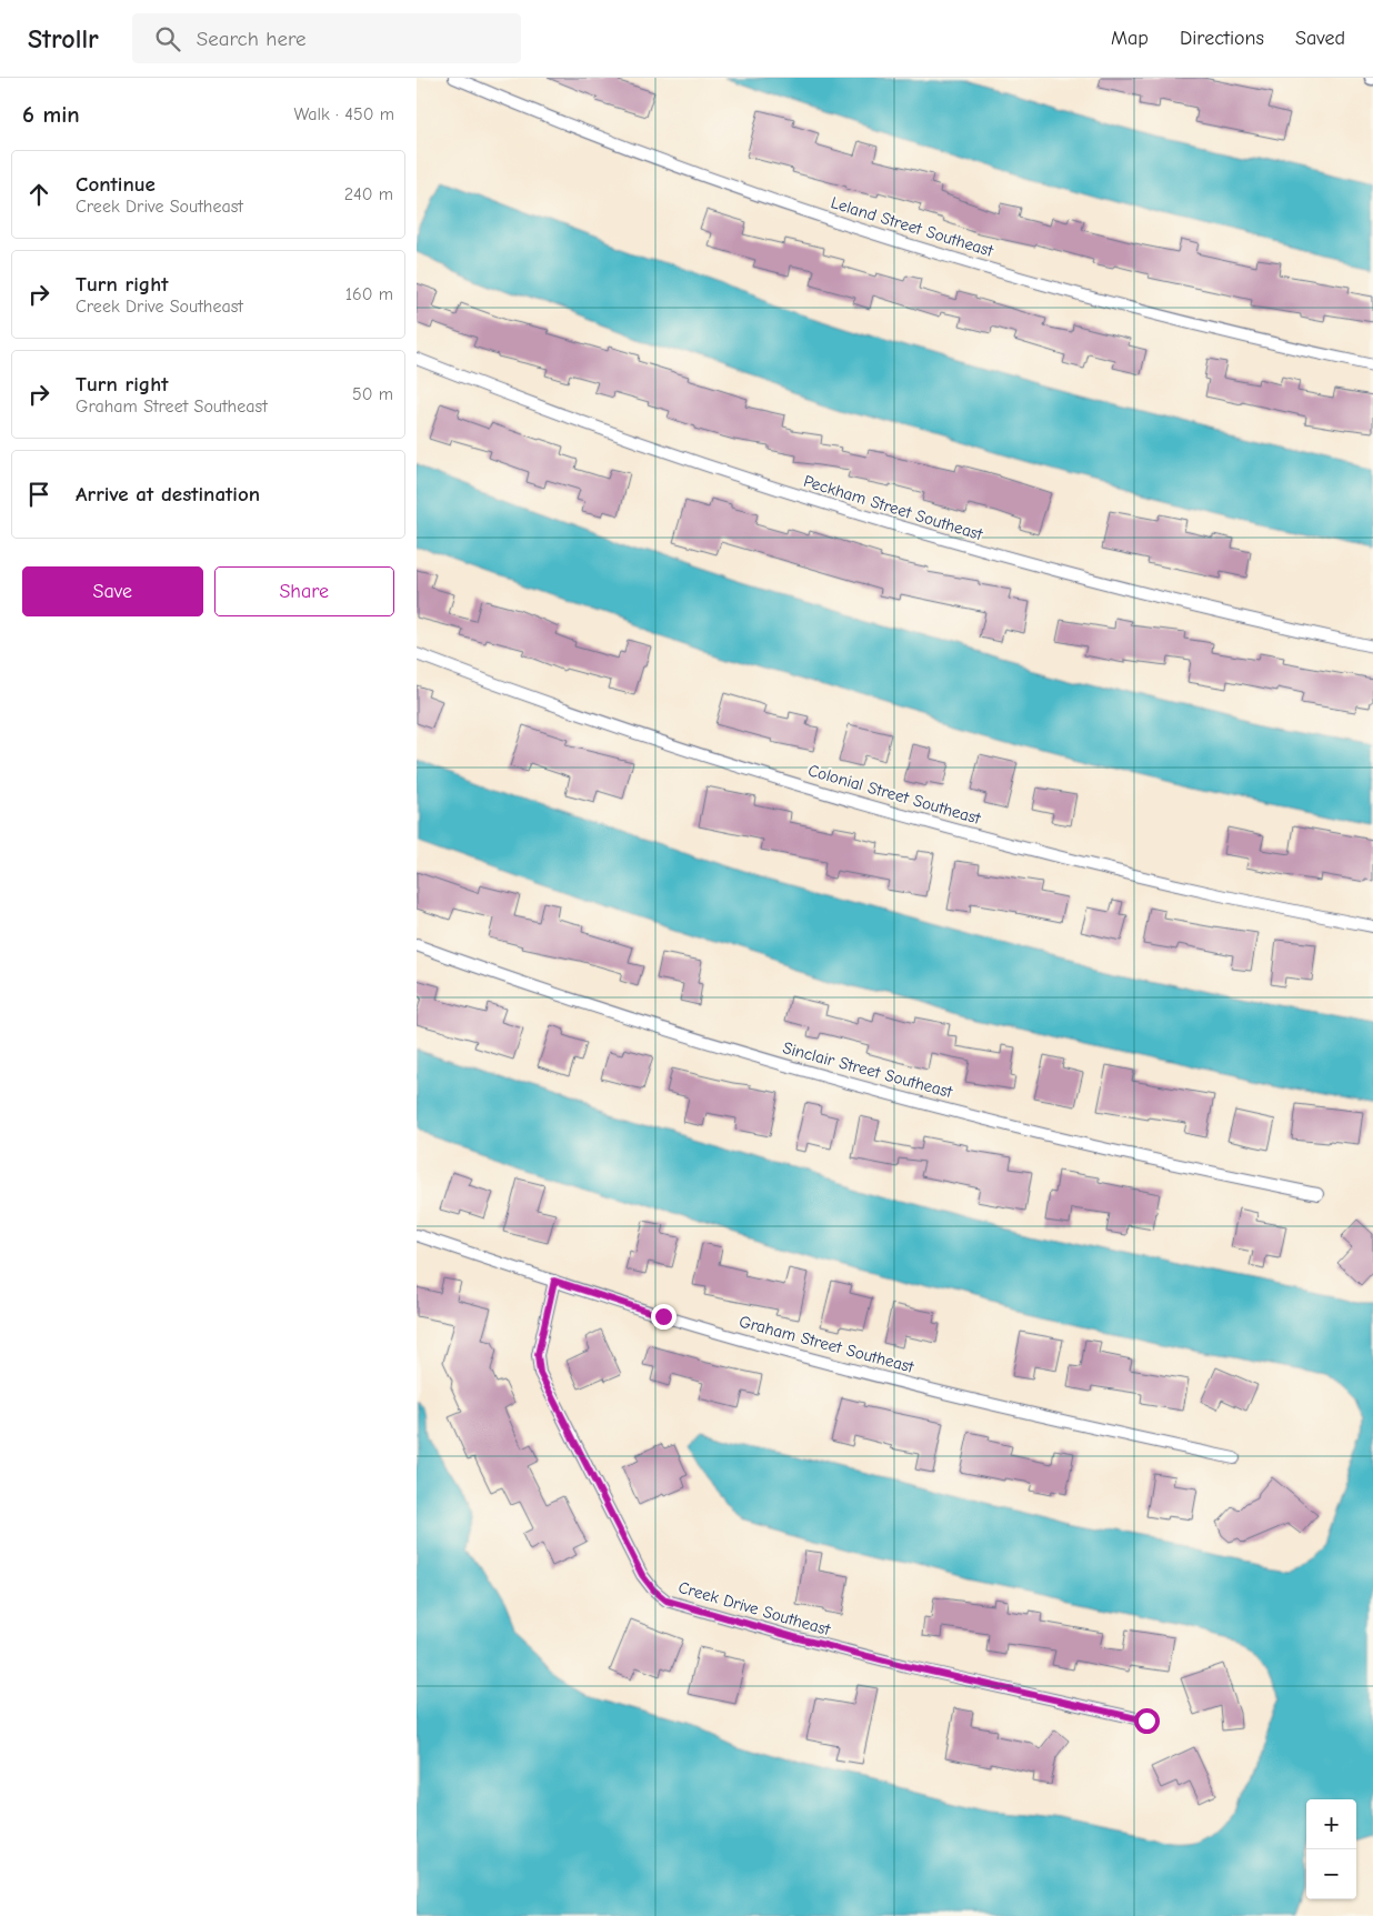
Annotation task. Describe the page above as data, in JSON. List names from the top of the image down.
{
  "streets": {
    "street": [
      "Leland Street Southeast",
      "Peckham Street Southeast",
      "Colonial Street Southeast",
      "Sinclair Street Southeast",
      "Graham Street Southeast",
      "Creek Drive Southeast"
    ]
  },
  "crossings": [
    ["Graham Street Southeast", "Creek Drive Southeast"]
  ],
  "page": {
    "header": "Strollr",
    "search": "Search here",
    "nav": ["Map", "Directions", "Saved"],
    "heading": ["6 min", "Walk · 450 m"],
    "list": [
      ["Continue", "Creek Drive Southeast", "240 m"],
      ["Turn right", "Creek Drive Southeast", "160 m"],
      ["Turn right", "Graham Street Southeast", "50 m"],
      "Arrive at destination"
    ],
    "buttons": ["Save", "Share"],
    "map_buttons": ["+", "−"]
  }
}
